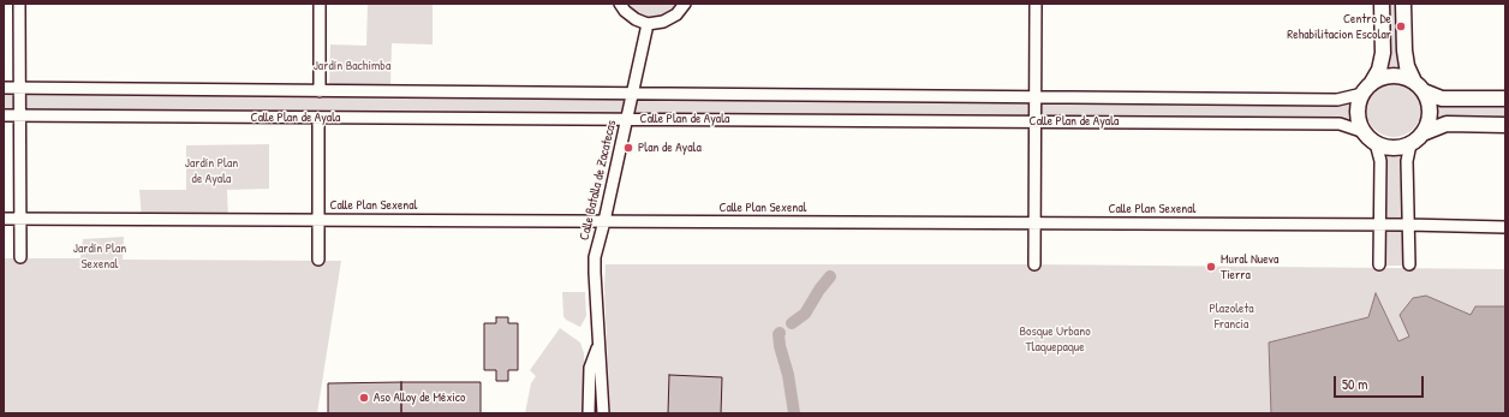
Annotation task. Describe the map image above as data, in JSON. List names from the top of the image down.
{
  "streets": {
    "street": ["Calle Plan de Ayala", "Calle Batalla de Zacatecas", "Calle Plan Sexenal"]
  },
  "crossings": [
    ["Calle Plan de Ayala", "Calle Batalla de Zacatecas"],
    ["Calle Batalla de Zacatecas", "Calle Plan Sexenal"]
  ],
  "parks": [
    "Jardín Bachimba",
    "Jardín Plan de Ayala",
    "Jardín Plan Sexenal",
    "Plazoleta Francia",
    "Bosque Urbano Tlaquepaque"
  ],
  "places": [
    "Centro De Rehabilitacion Escolar",
    "Plan de Ayala",
    "Mural Nueva Tierra",
    "Aso Alloy de México"
  ],
  "scale_bar": "50 m"
}
